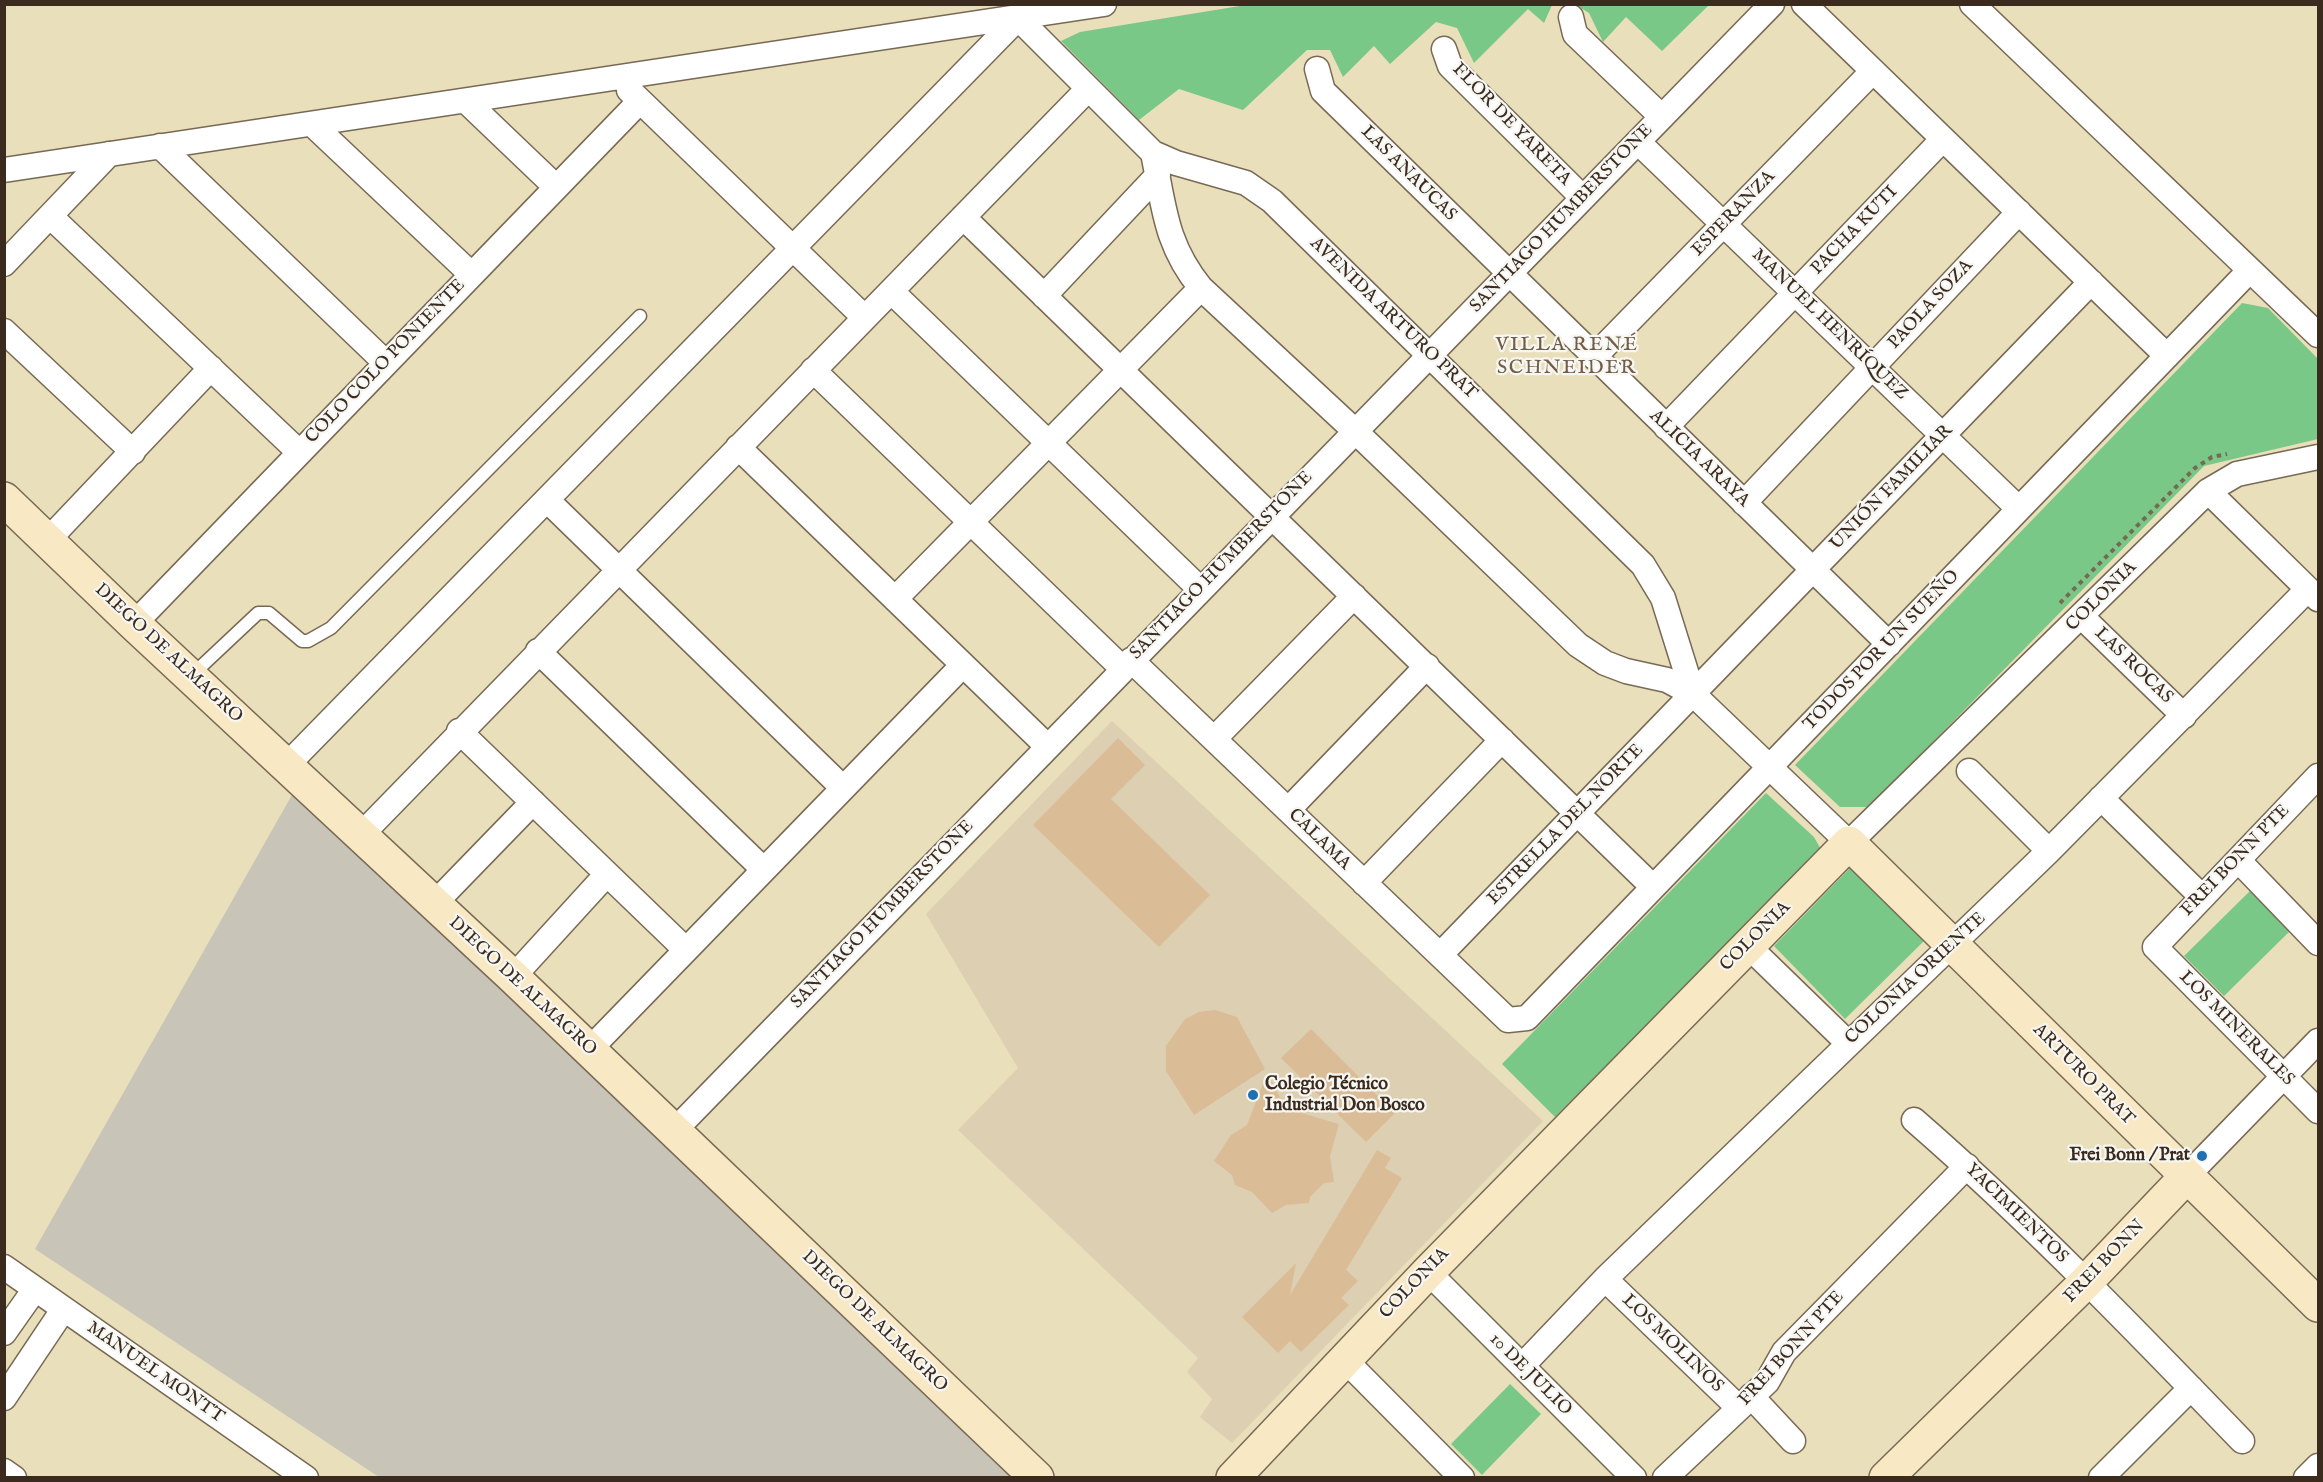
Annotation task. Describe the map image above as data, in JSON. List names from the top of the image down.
{
  "streets": {
    "street": [
      "FLOR DE YARETA",
      "LAS ANAUCAS",
      "ESPERANZA",
      "SANTIAGO HUMBERSTONE",
      "PACHA KUTI",
      "PAOLA SOZA",
      "AVENIDA ARTURO PRAT",
      "MANUEL HENRÍQUEZ",
      "COLO COLO PONIENTE",
      "ALICIA ARAYA",
      "UNIÓN FAMILIAR",
      "COLONIA",
      "TODOS POR UN SUEÑO",
      "DIEGO DE ALMAGRO",
      "LAS ROCAS",
      "ESTRELLA DEL NORTE",
      "CALAMA",
      "FREI BONN PTE",
      "COLONIA ORIENTE",
      "LOS MINERALES",
      "ARTURO PRAT",
      "YACIMIENTOS",
      "FREI BONN",
      "LOS MOLINOS",
      "MANUEL MONTT",
      "10 DE JULIO"
    ]
  },
  "crossings": [
    ["FLOR DE YARETA", "SANTIAGO HUMBERSTONE"],
    ["LAS ANAUCAS", "SANTIAGO HUMBERSTONE"],
    ["LAS ANAUCAS", "ALICIA ARAYA"],
    ["ESPERANZA", "MANUEL HENRÍQUEZ"],
    ["ESPERANZA", "ALICIA ARAYA"],
    ["SANTIAGO HUMBERSTONE", "AVENIDA ARTURO PRAT"],
    ["SANTIAGO HUMBERSTONE", "MANUEL HENRÍQUEZ"],
    ["SANTIAGO HUMBERSTONE", "ALICIA ARAYA"],
    ["SANTIAGO HUMBERSTONE", "DIEGO DE ALMAGRO"],
    ["SANTIAGO HUMBERSTONE", "CALAMA"],
    ["PACHA KUTI", "MANUEL HENRÍQUEZ"],
    ["PACHA KUTI", "ALICIA ARAYA"],
    ["PAOLA SOZA", "MANUEL HENRÍQUEZ"],
    ["PAOLA SOZA", "ALICIA ARAYA"],
    ["AVENIDA ARTURO PRAT", "UNIÓN FAMILIAR"],
    ["AVENIDA ARTURO PRAT", "COLONIA"],
    ["AVENIDA ARTURO PRAT", "TODOS POR UN SUEÑO"],
    ["AVENIDA ARTURO PRAT", "ESTRELLA DEL NORTE"],
    ["AVENIDA ARTURO PRAT", "ARTURO PRAT"],
    ["MANUEL HENRÍQUEZ", "UNIÓN FAMILIAR"],
    ["MANUEL HENRÍQUEZ", "TODOS POR UN SUEÑO"],
    ["COLO COLO PONIENTE", "DIEGO DE ALMAGRO"],
    ["ALICIA ARAYA", "UNIÓN FAMILIAR"],
    ["ALICIA ARAYA", "TODOS POR UN SUEÑO"],
    ["UNIÓN FAMILIAR", "ESTRELLA DEL NORTE"],
    ["COLONIA", "LAS ROCAS"],
    ["COLONIA", "ARTURO PRAT"],
    ["COLONIA", "10 DE JULIO"],
    ["TODOS POR UN SUEÑO", "CALAMA"],
    ["LAS ROCAS", "COLONIA ORIENTE"],
    ["ESTRELLA DEL NORTE", "CALAMA"],
    ["FREI BONN PTE", "LOS MINERALES"],
    ["FREI BONN PTE", "YACIMIENTOS"],
    ["FREI BONN PTE", "LOS MOLINOS"],
    ["COLONIA ORIENTE", "ARTURO PRAT"],
    ["COLONIA ORIENTE", "LOS MOLINOS"],
    ["COLONIA ORIENTE", "10 DE JULIO"],
    ["LOS MINERALES", "FREI BONN"],
    ["ARTURO PRAT", "FREI BONN"],
    ["YACIMIENTOS", "FREI BONN"]
  ],
  "districts": ["VILLA RENÉ SCHNEIDER"],
  "places": ["Colegio Técnico Industrial Don Bosco", "Frei Bonn / Prat"]
}
